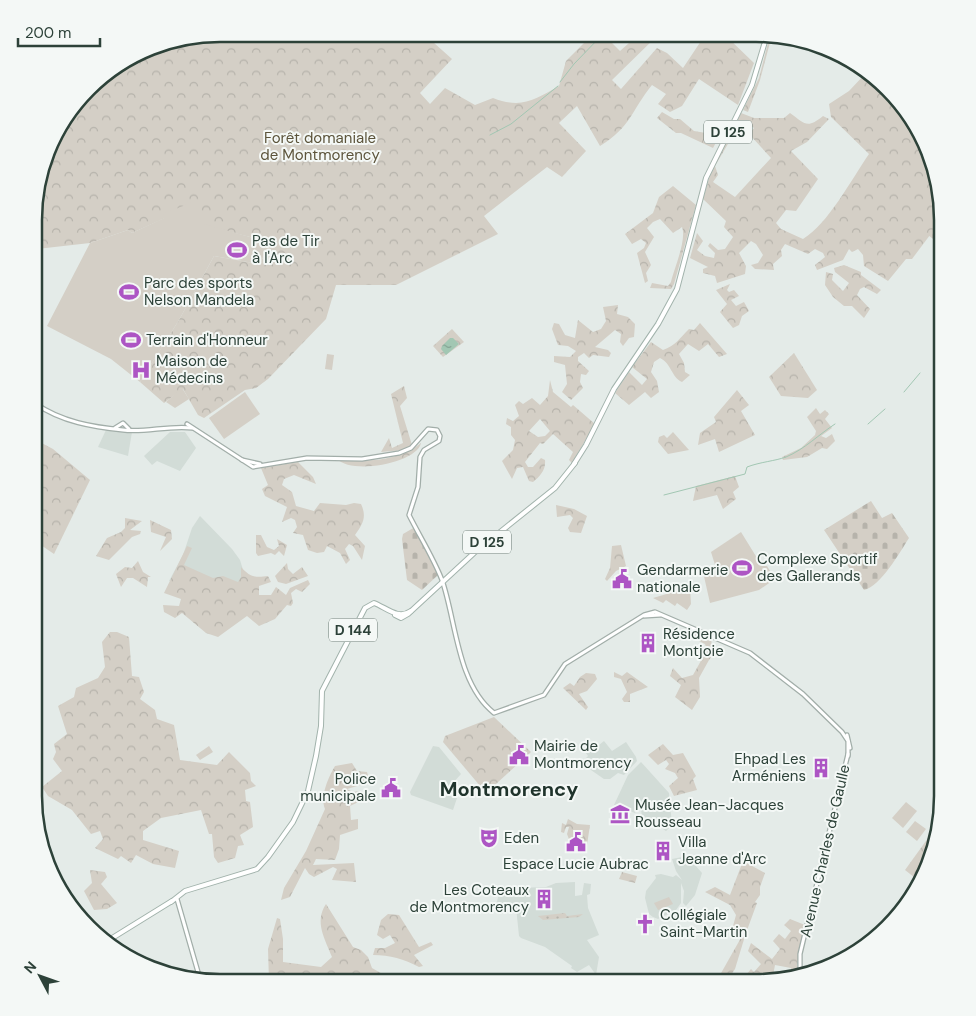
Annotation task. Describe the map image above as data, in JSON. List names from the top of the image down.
{
  "streets": {
    "main road": ["D 125", "D 144", "Avenue Charles de Gaulle"]
  },
  "crossings": [
    ["D 125", "D 144"],
    ["D 125", "Avenue Charles de Gaulle"],
    ["D 144", "Avenue Charles de Gaulle"]
  ],
  "districts": ["Montmorency"],
  "parks": ["Forêt domaniale de Montmorency"],
  "places": {
    "sports": [
      "Pas de Tir à l'Arc",
      "Parc des sports Nelson Mandela",
      "Terrain d'Honneur",
      "Complexe Sportif des Gallerands"
    ],
    "hospital": ["Maison de Médecins"],
    "public building": [
      "Gendarmerie nationale",
      "Mairie de Montmorency",
      "Police municipale",
      "Espace Lucie Aubrac"
    ],
    "building": [
      "Résidence Montjoie",
      "Ehpad Les Arméniens",
      "Villa Jeanne d'Arc",
      "Les Coteaux de Montmorency"
    ],
    "museum": ["Musée Jean-Jacques Rousseau"],
    "theatre": ["Eden"],
    "church": ["Collégiale Saint-Martin"]
  },
  "scale_bar": "200 m",
  "north": "top left"
}
